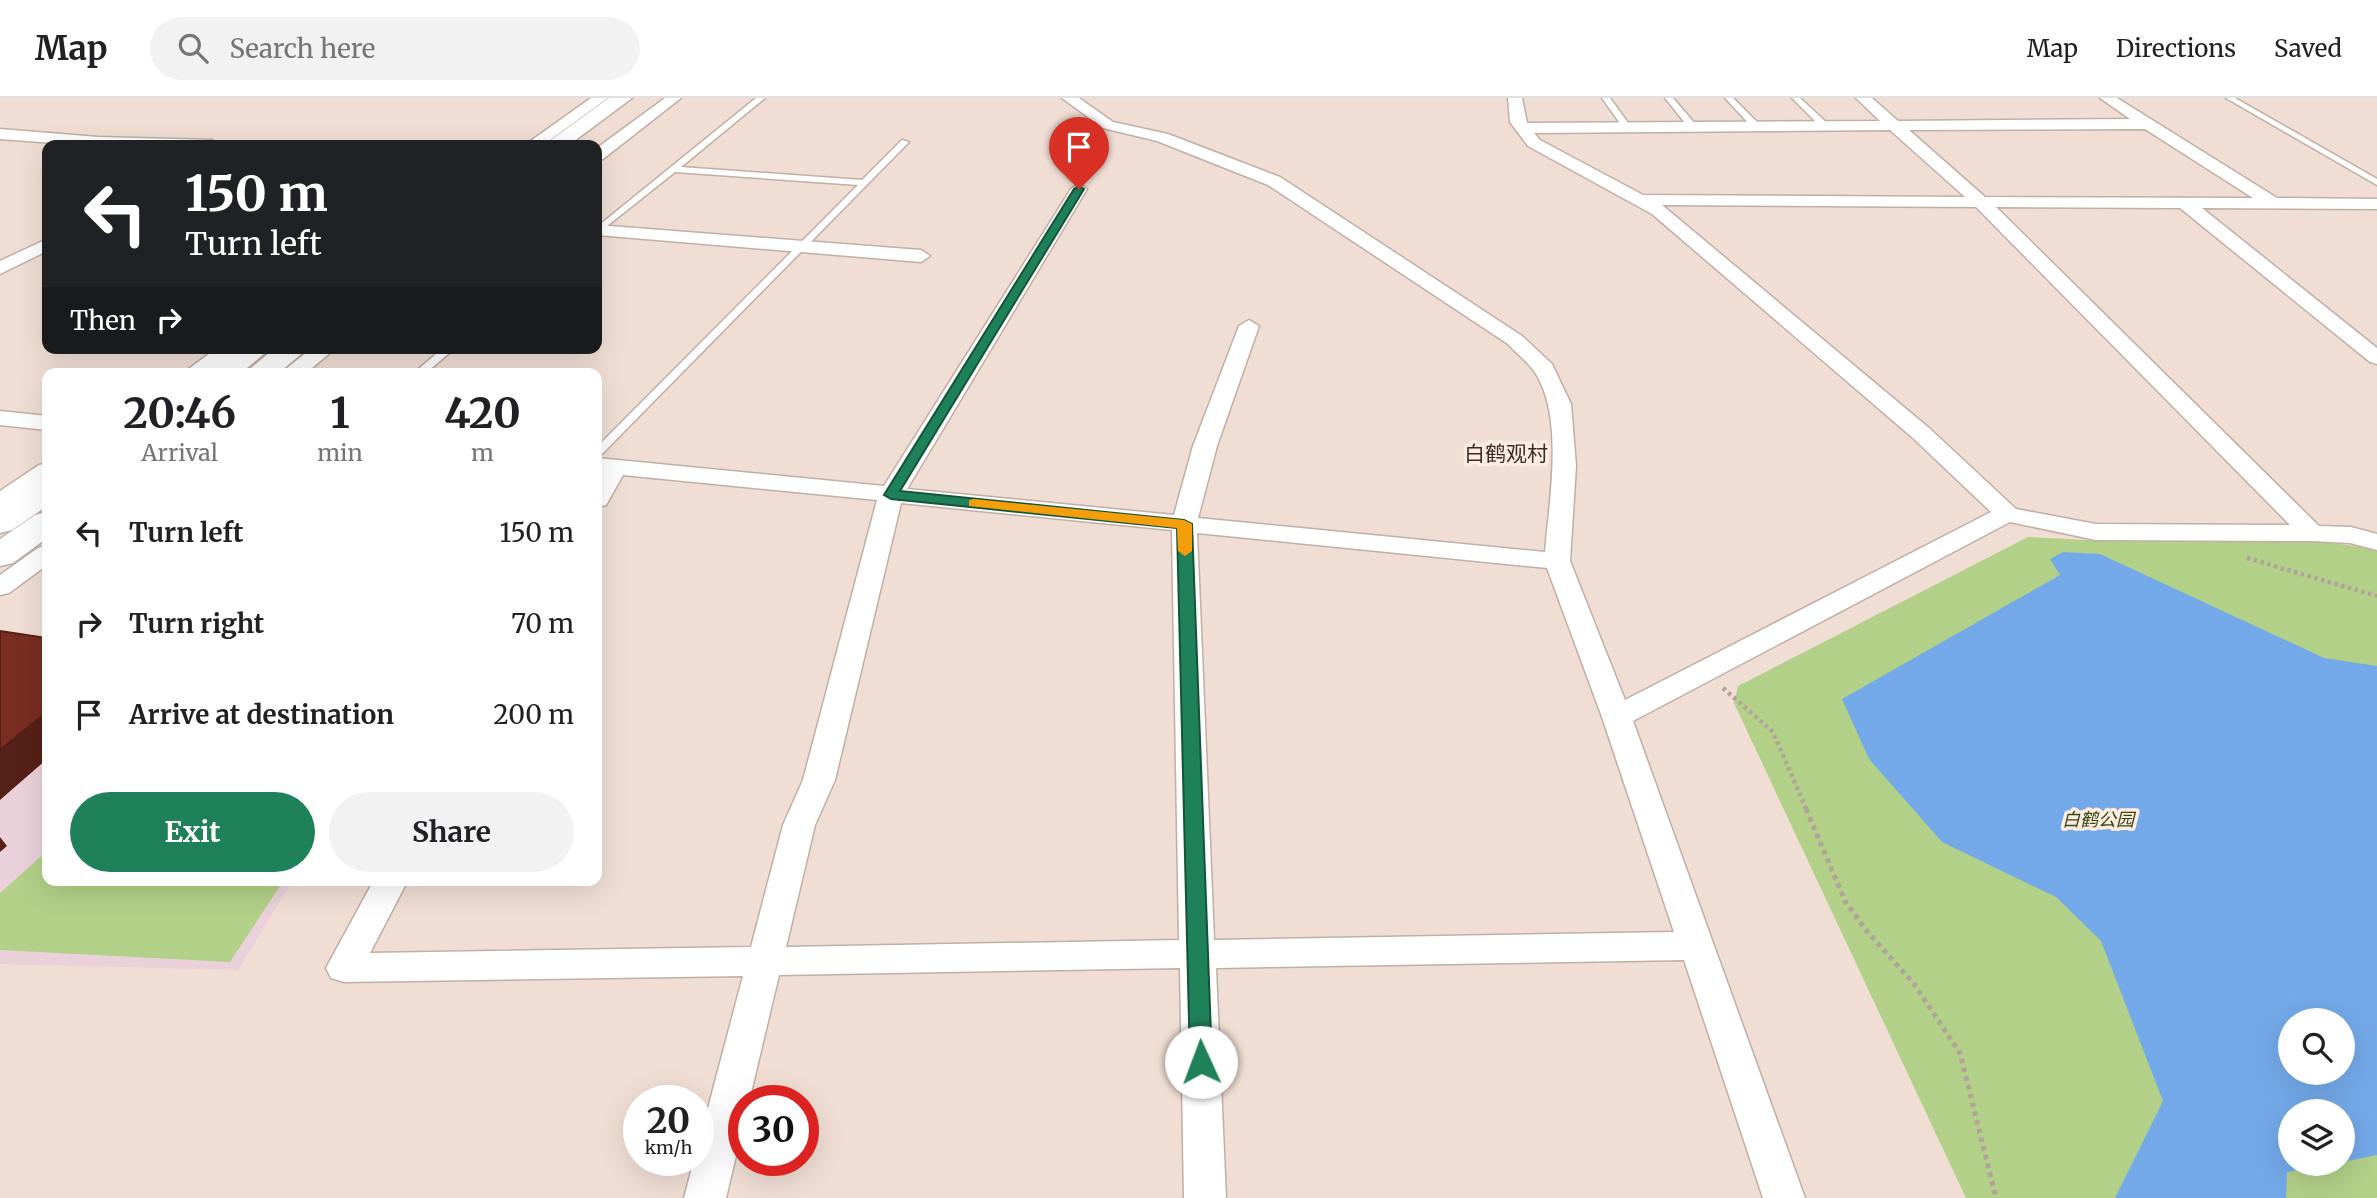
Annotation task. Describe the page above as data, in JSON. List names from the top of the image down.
{
  "districts": ["白鹤观村"],
  "parks": ["白鹤公园"],
  "page": {
    "header": "Map",
    "search": "Search here",
    "nav": ["Map", "Directions", "Saved"],
    "turn": ["150 m", "Turn left"],
    "then": "Then",
    "eta": [
      "20:46",
      "Arrival",
      "1",
      "min",
      "420",
      "m"
    ],
    "list": [
      {
        "name": "Turn left",
        "value": "150 m"
      },
      {
        "name": "Turn right",
        "value": "70 m"
      },
      {
        "name": "Arrive at destination",
        "value": "200 m"
      }
    ],
    "buttons": ["Exit", "Share"],
    "speed": "20 km/h",
    "limit": "30"
  }
}
